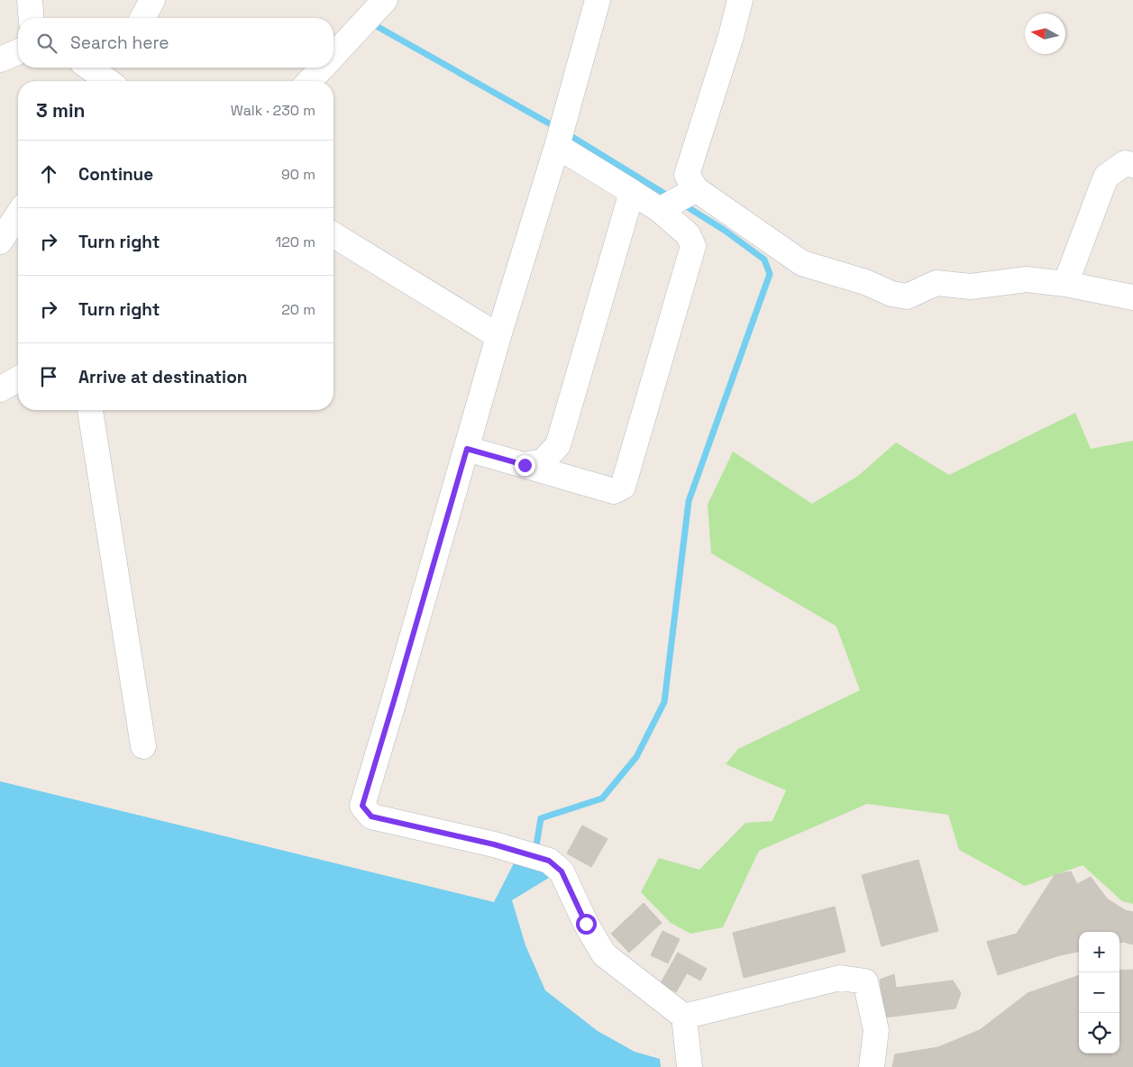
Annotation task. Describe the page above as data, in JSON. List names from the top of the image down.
{
  "north": "left",
  "page": {
    "search": "Search here",
    "heading": ["3 min", "Walk · 230 m"],
    "list": [
      ["Continue", "90 m"],
      ["Turn right", "120 m"],
      ["Turn right", "20 m"],
      "Arrive at destination"
    ],
    "map_buttons": ["+", "−"]
  }
}
